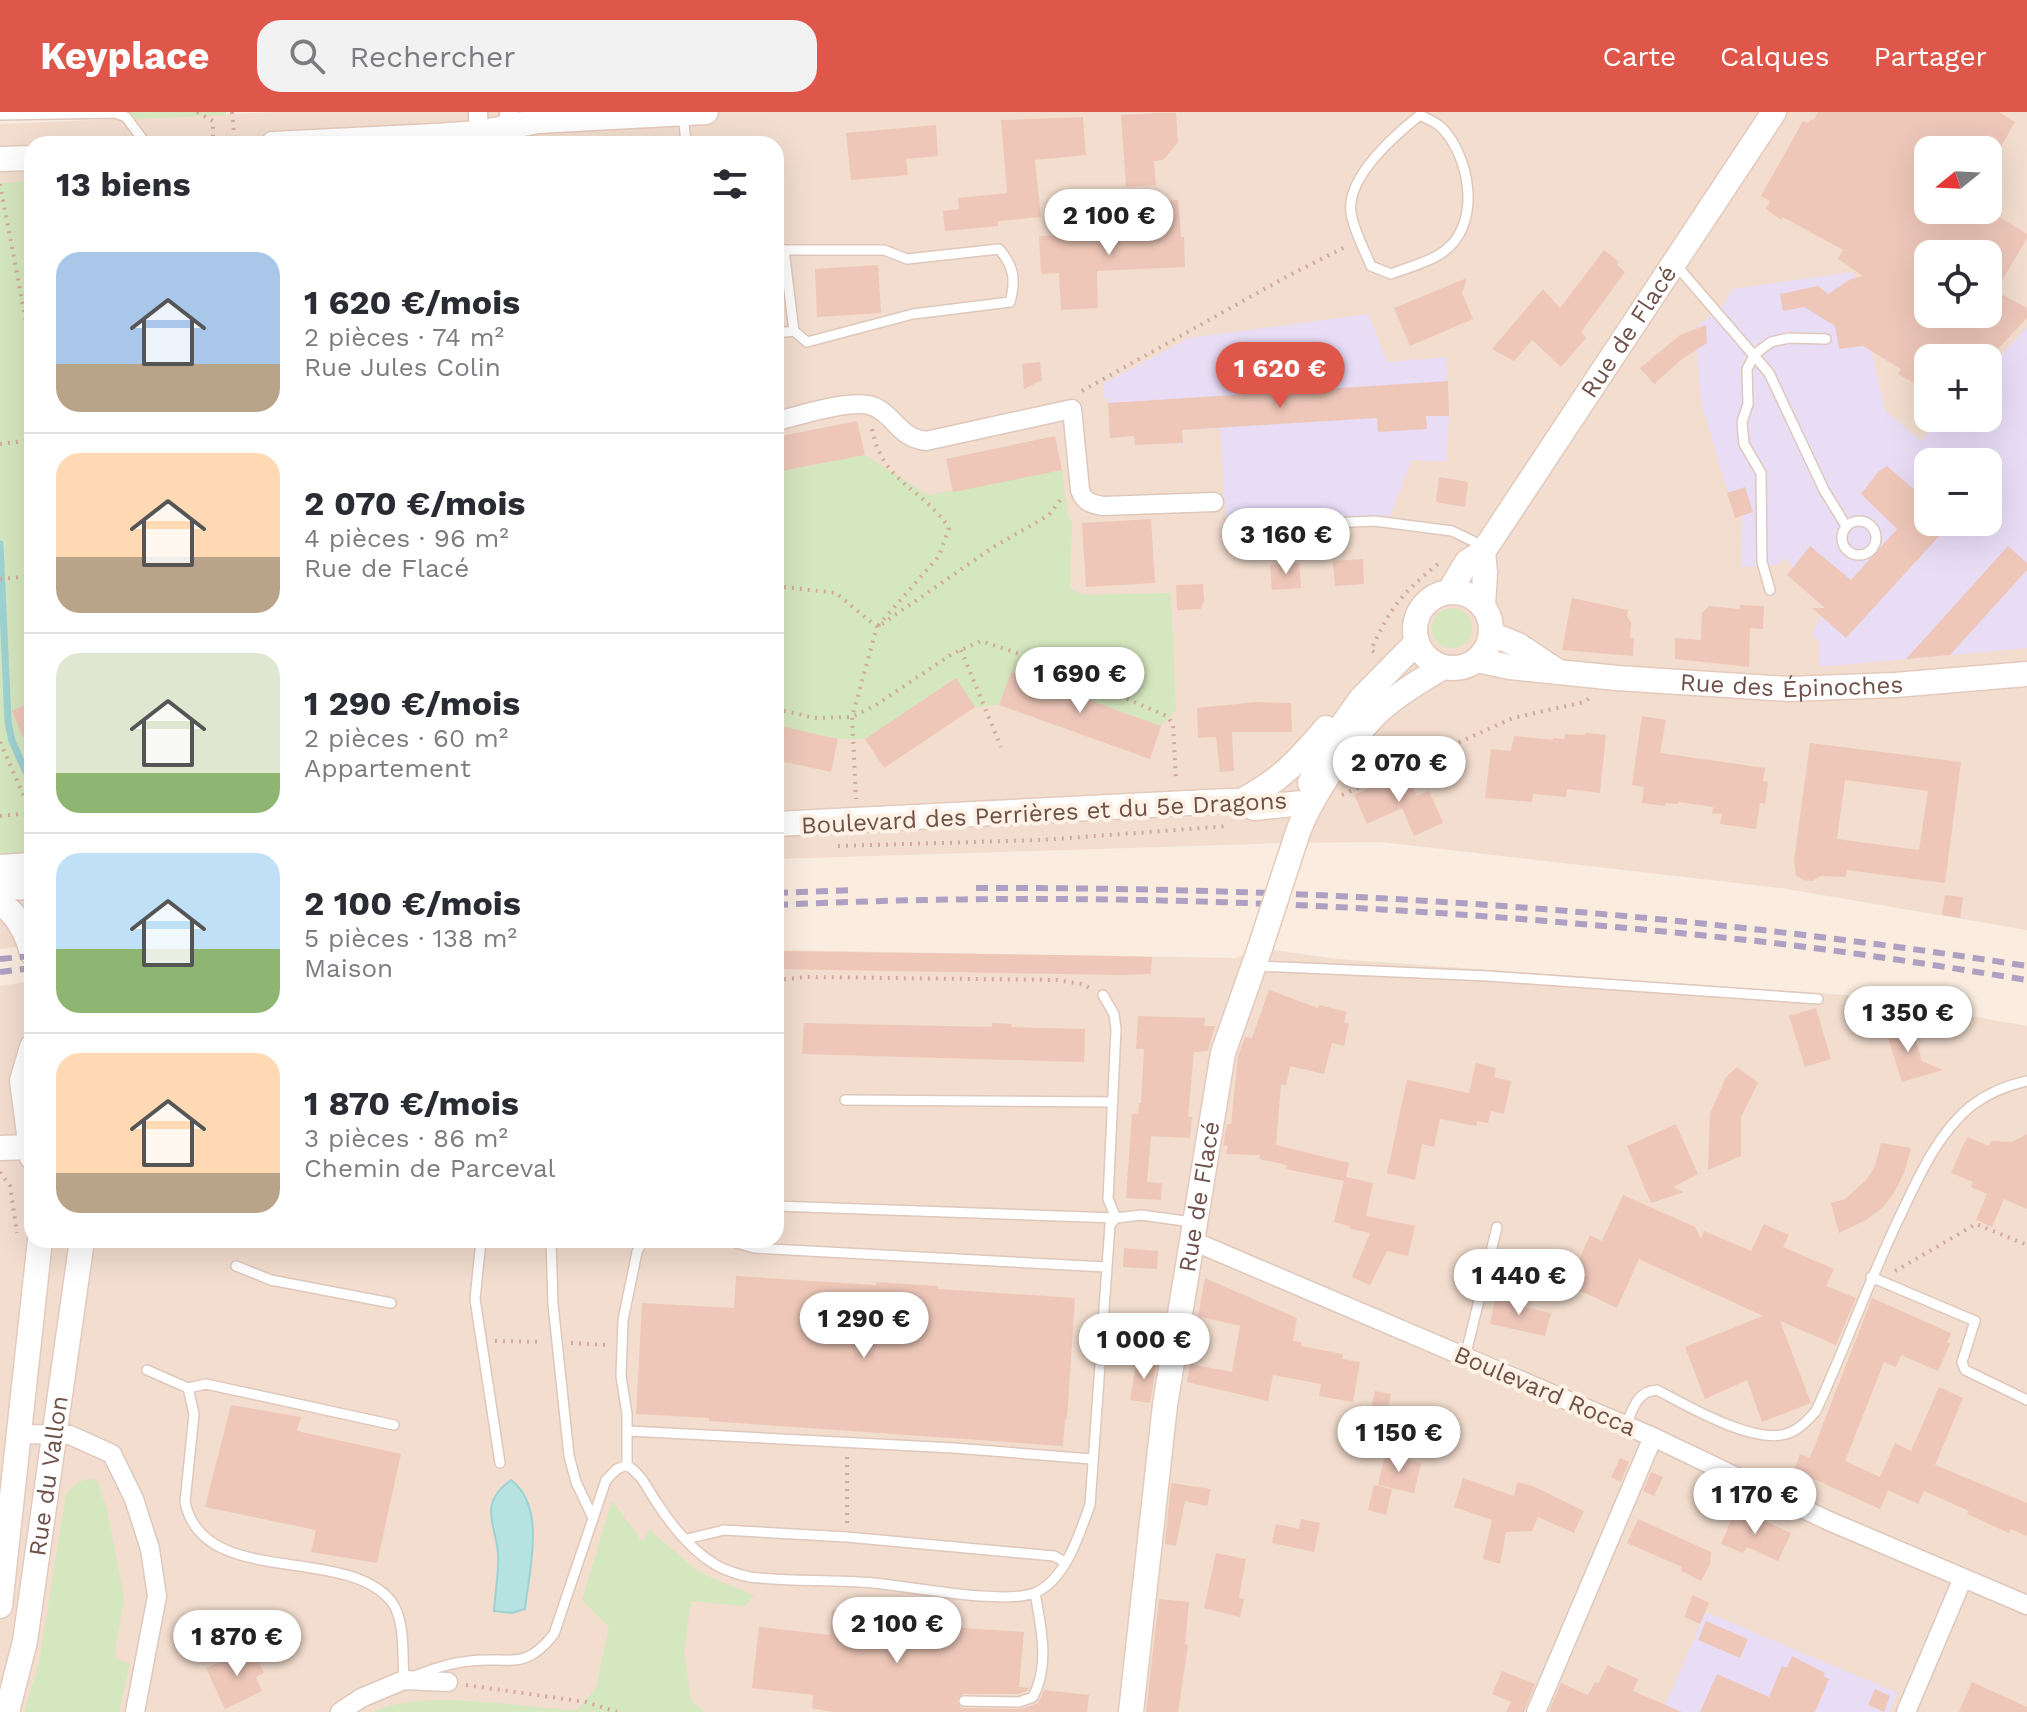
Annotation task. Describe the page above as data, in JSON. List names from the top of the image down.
{
  "streets": {
    "main road": [
      "Rue de Flacé",
      "Rue des Épinoches",
      "Boulevard des Perrières et du 5e Dragons",
      "Rue du Vallon"
    ],
    "street": ["Boulevard Rocca"]
  },
  "crossings": [
    ["Rue de Flacé", "Rue des Épinoches"],
    ["Rue de Flacé", "Boulevard des Perrières et du 5e Dragons"],
    ["Rue de Flacé", "Boulevard Rocca"]
  ],
  "north": "left",
  "page": {
    "header": "Keyplace",
    "search": "Rechercher",
    "nav": ["Carte", "Calques", "Partager"],
    "map_buttons": ["+", "−"],
    "heading": "13 biens",
    "price": [
      "2 100 €",
      "1 620 €",
      "3 160 €",
      "1 690 €",
      "2 070 €",
      "1 350 €",
      "1 440 €",
      "1 290 €",
      "1 000 €",
      "1 150 €",
      "1 170 €",
      "2 100 €",
      "1 870 €"
    ],
    "list": [
      {
        "name": "1 620 €/mois",
        "note": "2 pièces · 74 m² · Rue Jules Colin"
      },
      {
        "name": "2 070 €/mois",
        "note": "4 pièces · 96 m² · Rue de Flacé"
      },
      {
        "name": "1 290 €/mois",
        "note": "2 pièces · 60 m² · Appartement"
      },
      {
        "name": "2 100 €/mois",
        "note": "5 pièces · 138 m² · Maison"
      },
      {
        "name": "1 870 €/mois",
        "note": "3 pièces · 86 m² · Chemin de Parceval"
      }
    ]
  }
}
